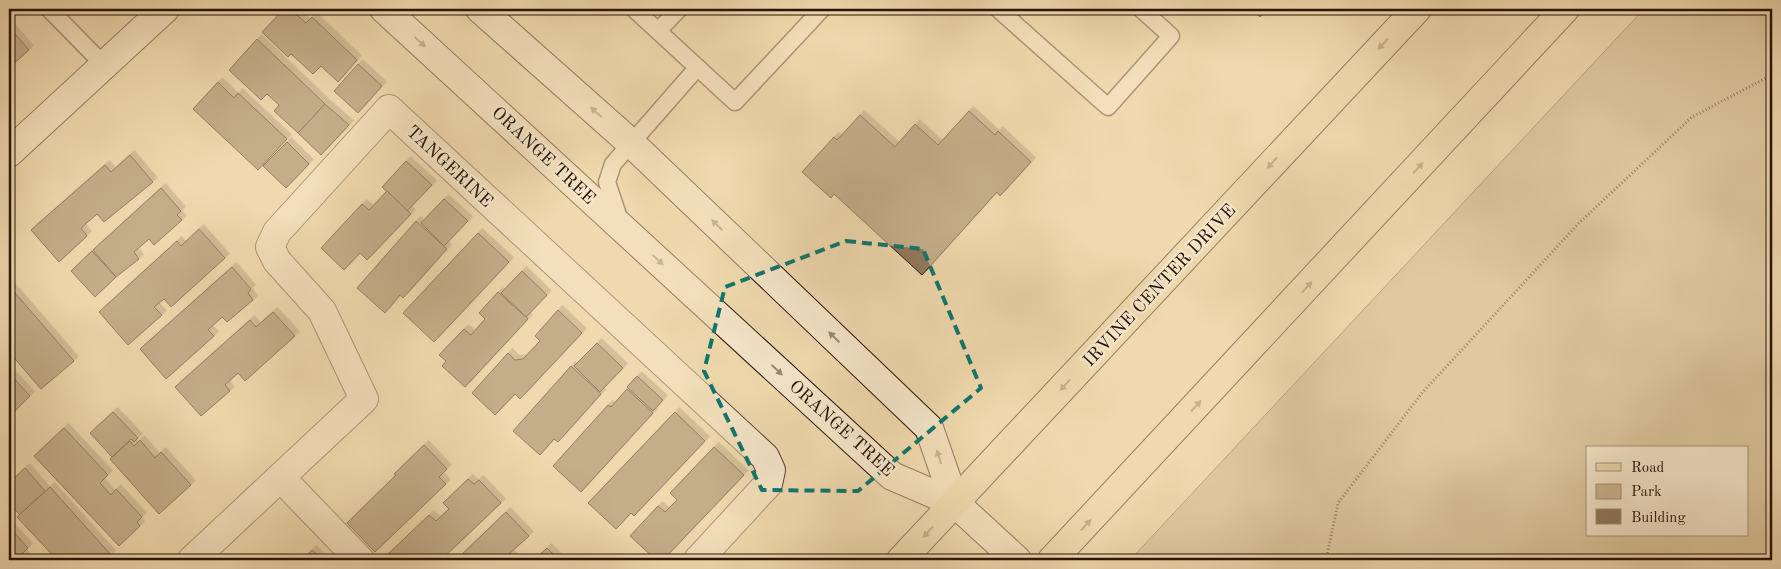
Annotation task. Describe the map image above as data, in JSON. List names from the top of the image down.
{
  "streets": {
    "main road": ["IRVINE CENTER DRIVE"],
    "street": ["ORANGE TREE", "TANGERINE"]
  },
  "crossings": [
    ["ORANGE TREE", "IRVINE CENTER DRIVE"]
  ],
  "legend": ["Road", "Park", "Building"]
}
